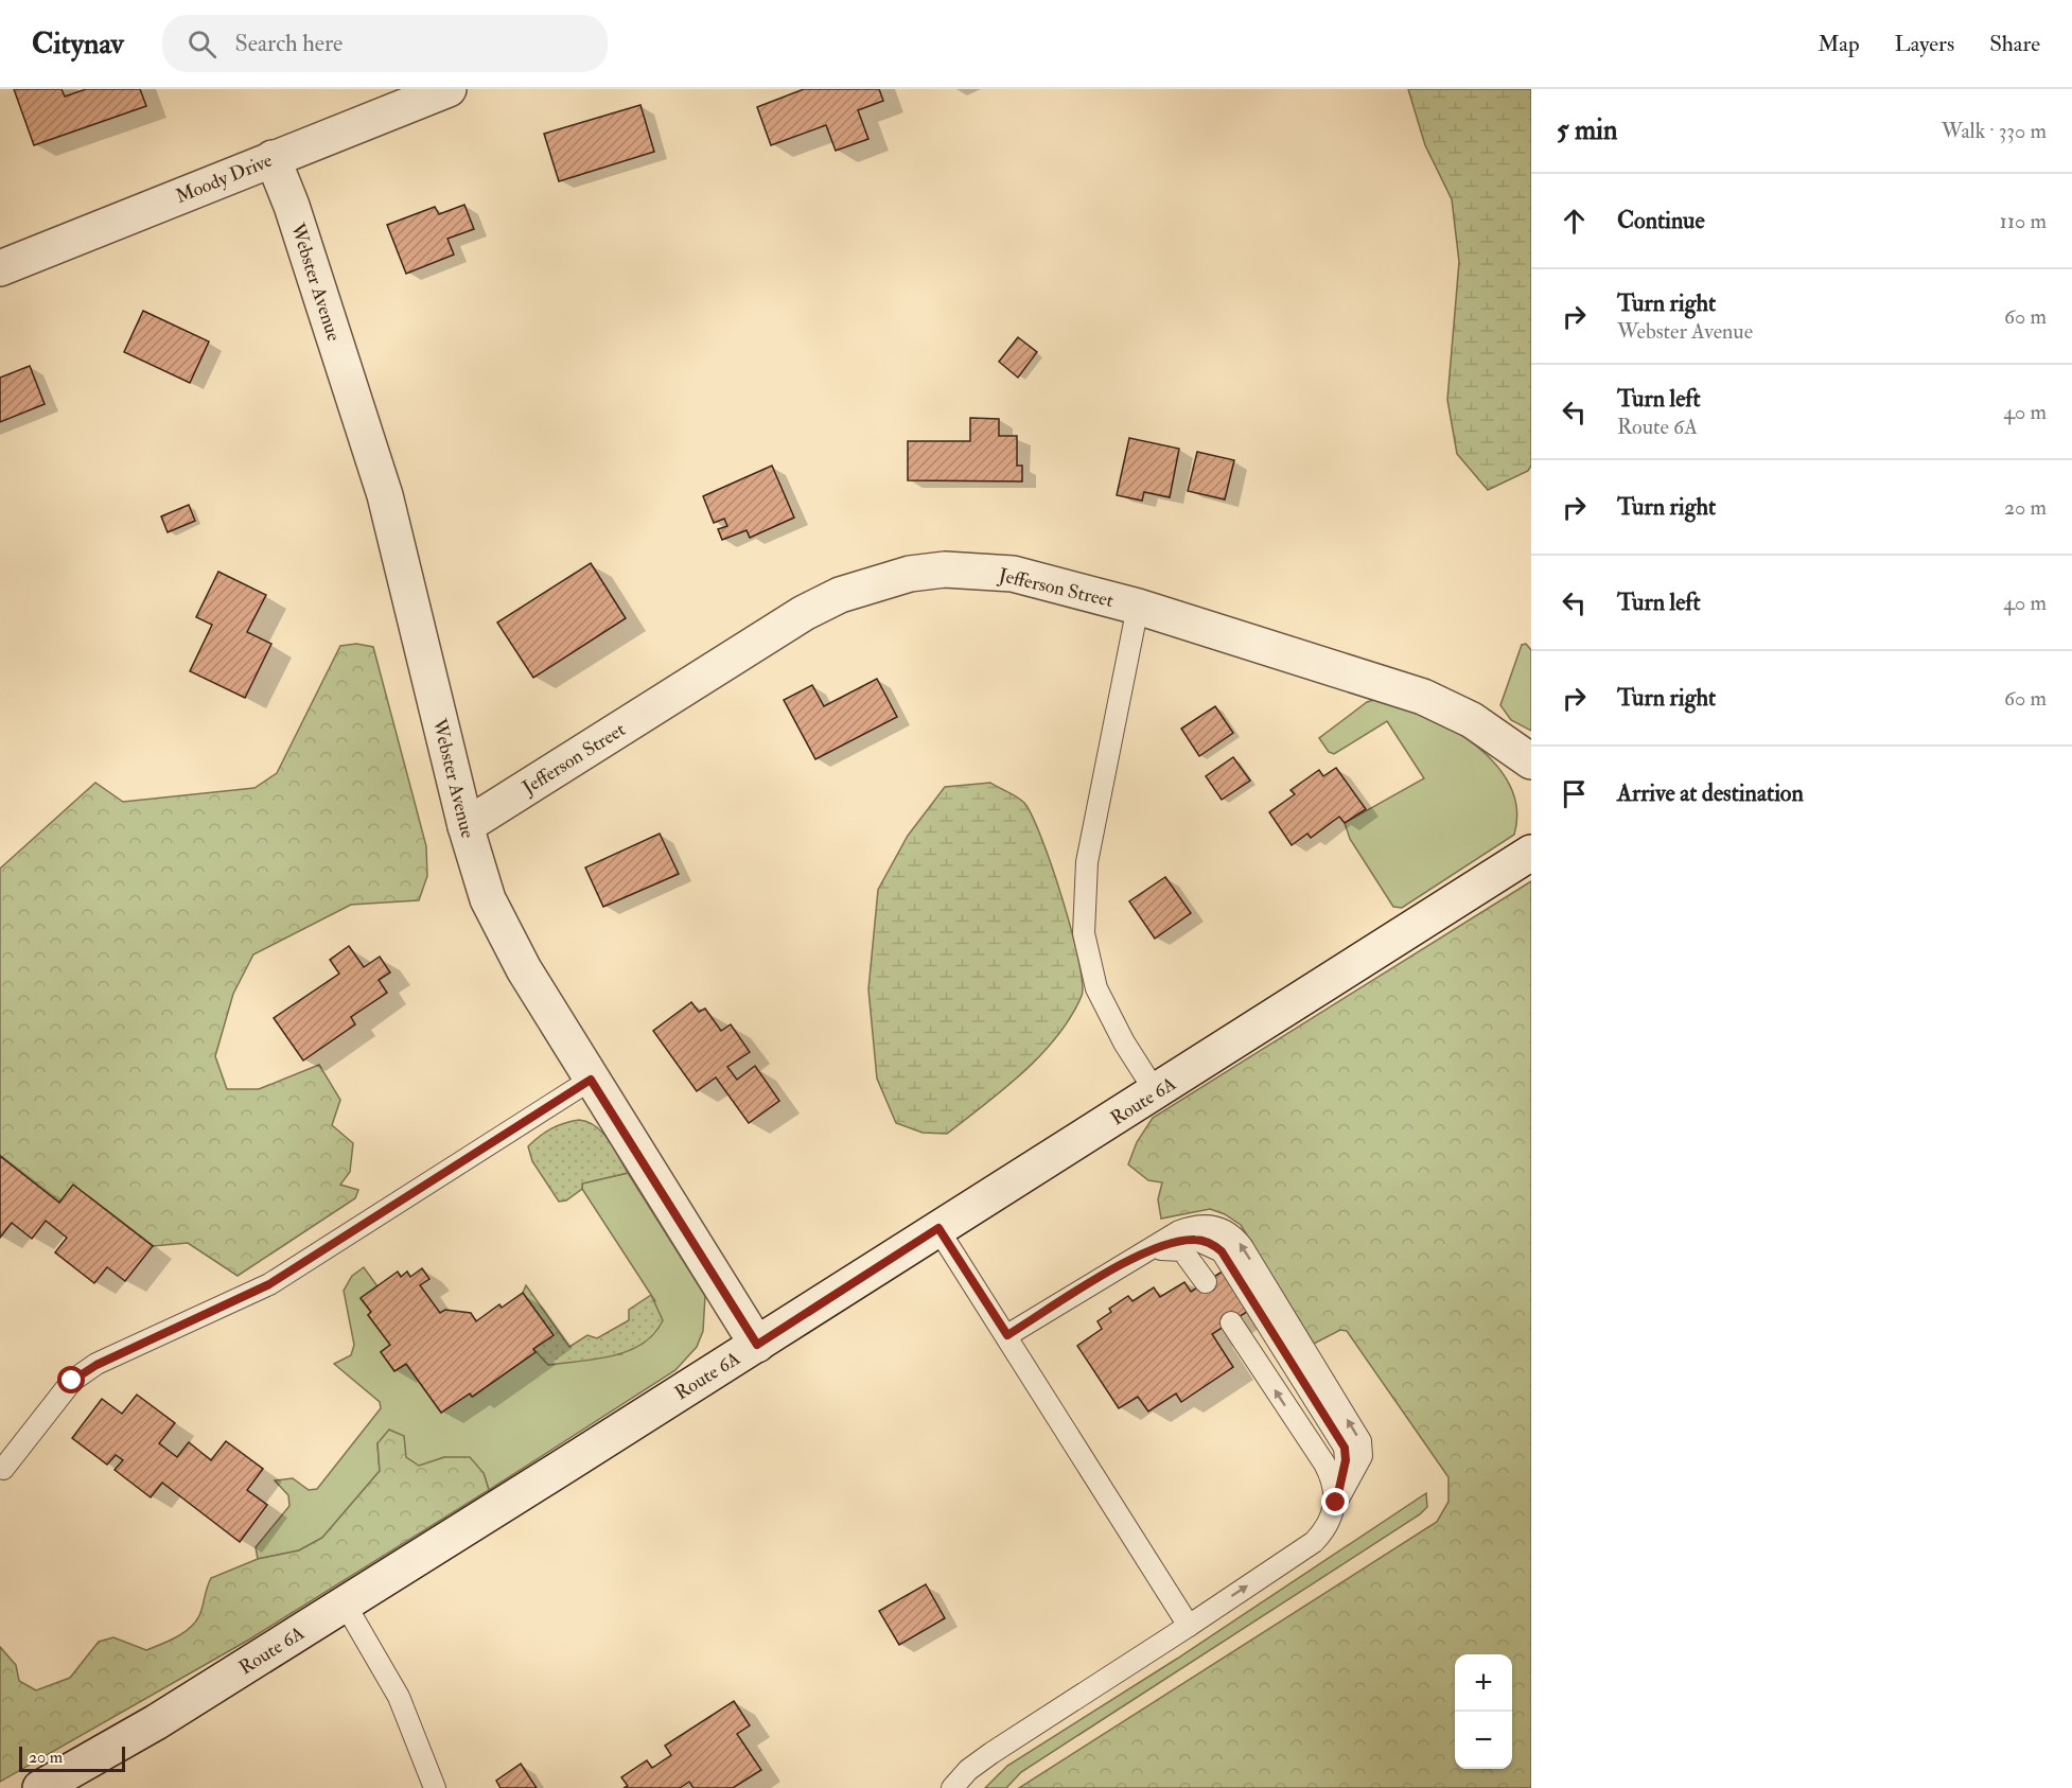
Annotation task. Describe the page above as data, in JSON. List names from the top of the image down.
{
  "streets": {
    "street": [
      "Moody Drive",
      "Webster Avenue",
      "Jefferson Street",
      "Route 6A"
    ]
  },
  "crossings": [
    ["Moody Drive", "Webster Avenue"],
    ["Webster Avenue", "Jefferson Street"],
    ["Webster Avenue", "Route 6A"]
  ],
  "scale_bar": "20 m",
  "page": {
    "header": "Citynav",
    "search": "Search here",
    "nav": ["Map", "Layers", "Share"],
    "heading": ["5 min", "Walk · 330 m"],
    "list": [
      ["Continue", "110 m"],
      ["Turn right", "Webster Avenue", "60 m"],
      ["Turn left", "Route 6A", "40 m"],
      ["Turn right", "20 m"],
      ["Turn left", "40 m"],
      ["Turn right", "60 m"],
      "Arrive at destination"
    ],
    "map_buttons": ["+", "−"],
    "scale": "20 m"
  }
}
